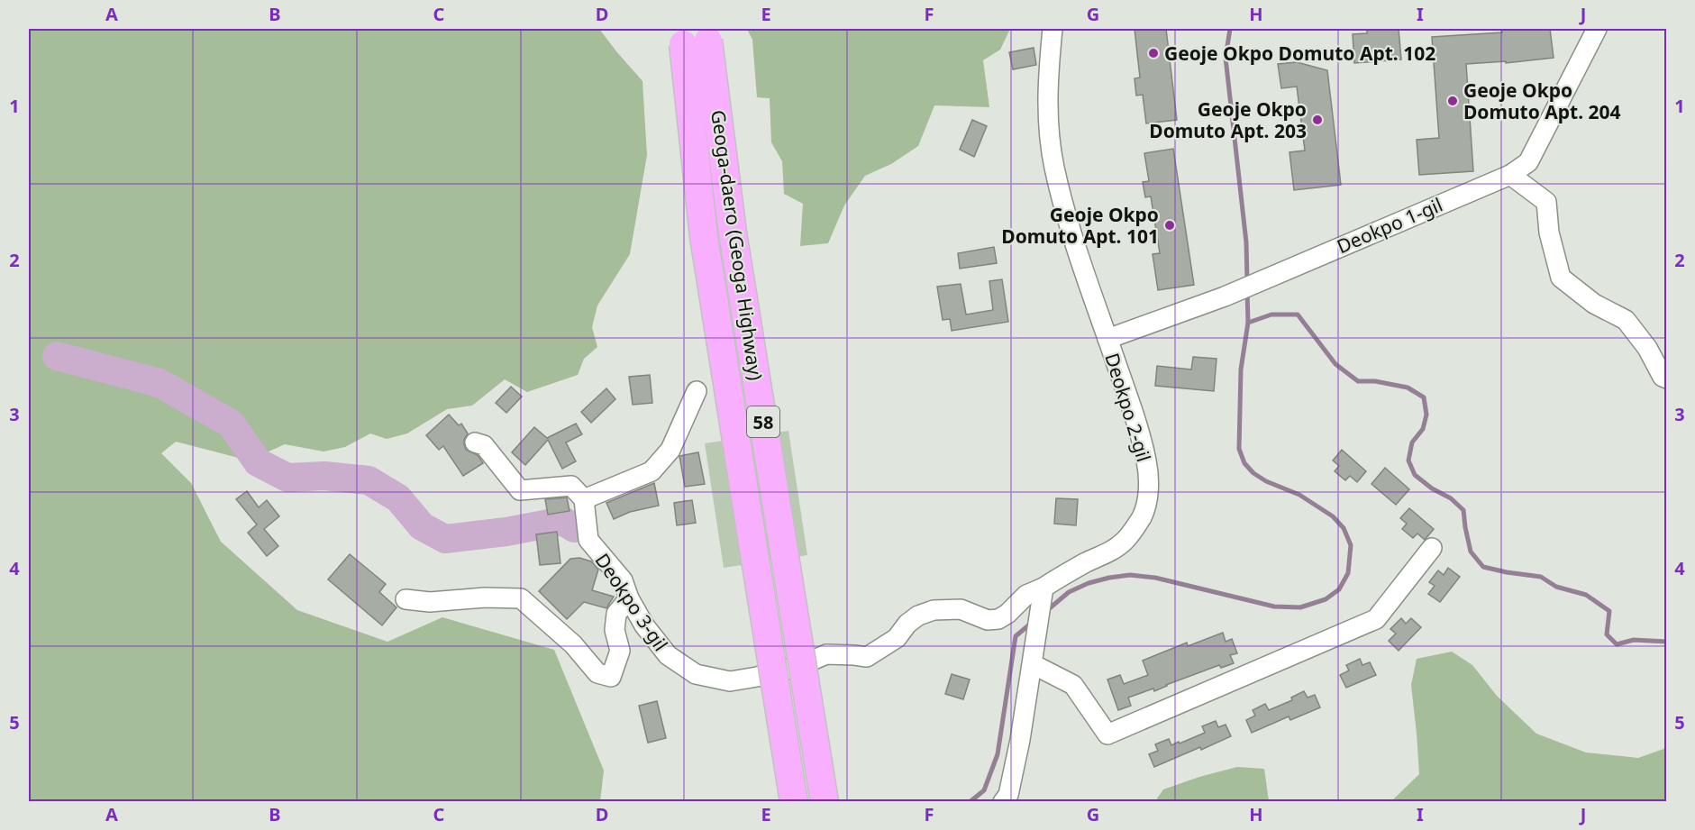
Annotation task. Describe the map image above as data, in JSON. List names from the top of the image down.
{
  "streets": {
    "highway": ["Geoga-daero (Geoga Highway)", "58"],
    "street": ["Deokpo 1-gil", "Deokpo 2-gil", "Deokpo 3-gil"]
  },
  "crossings": [
    ["Deokpo 1-gil", "Deokpo 2-gil"],
    ["Deokpo 2-gil", "Deokpo 3-gil"]
  ],
  "places": [
    "Geoje Okpo Domuto Apt. 102",
    "Geoje Okpo Domuto Apt. 204",
    "Geoje Okpo Domuto Apt. 203",
    "Geoje Okpo Domuto Apt. 101"
  ],
  "grid": {
    "columns": [
      "A",
      "B",
      "C",
      "D",
      "E",
      "F",
      "G",
      "H",
      "I",
      "J"
    ],
    "rows": [
      "1",
      "2",
      "3",
      "4",
      "5"
    ]
  }
}
